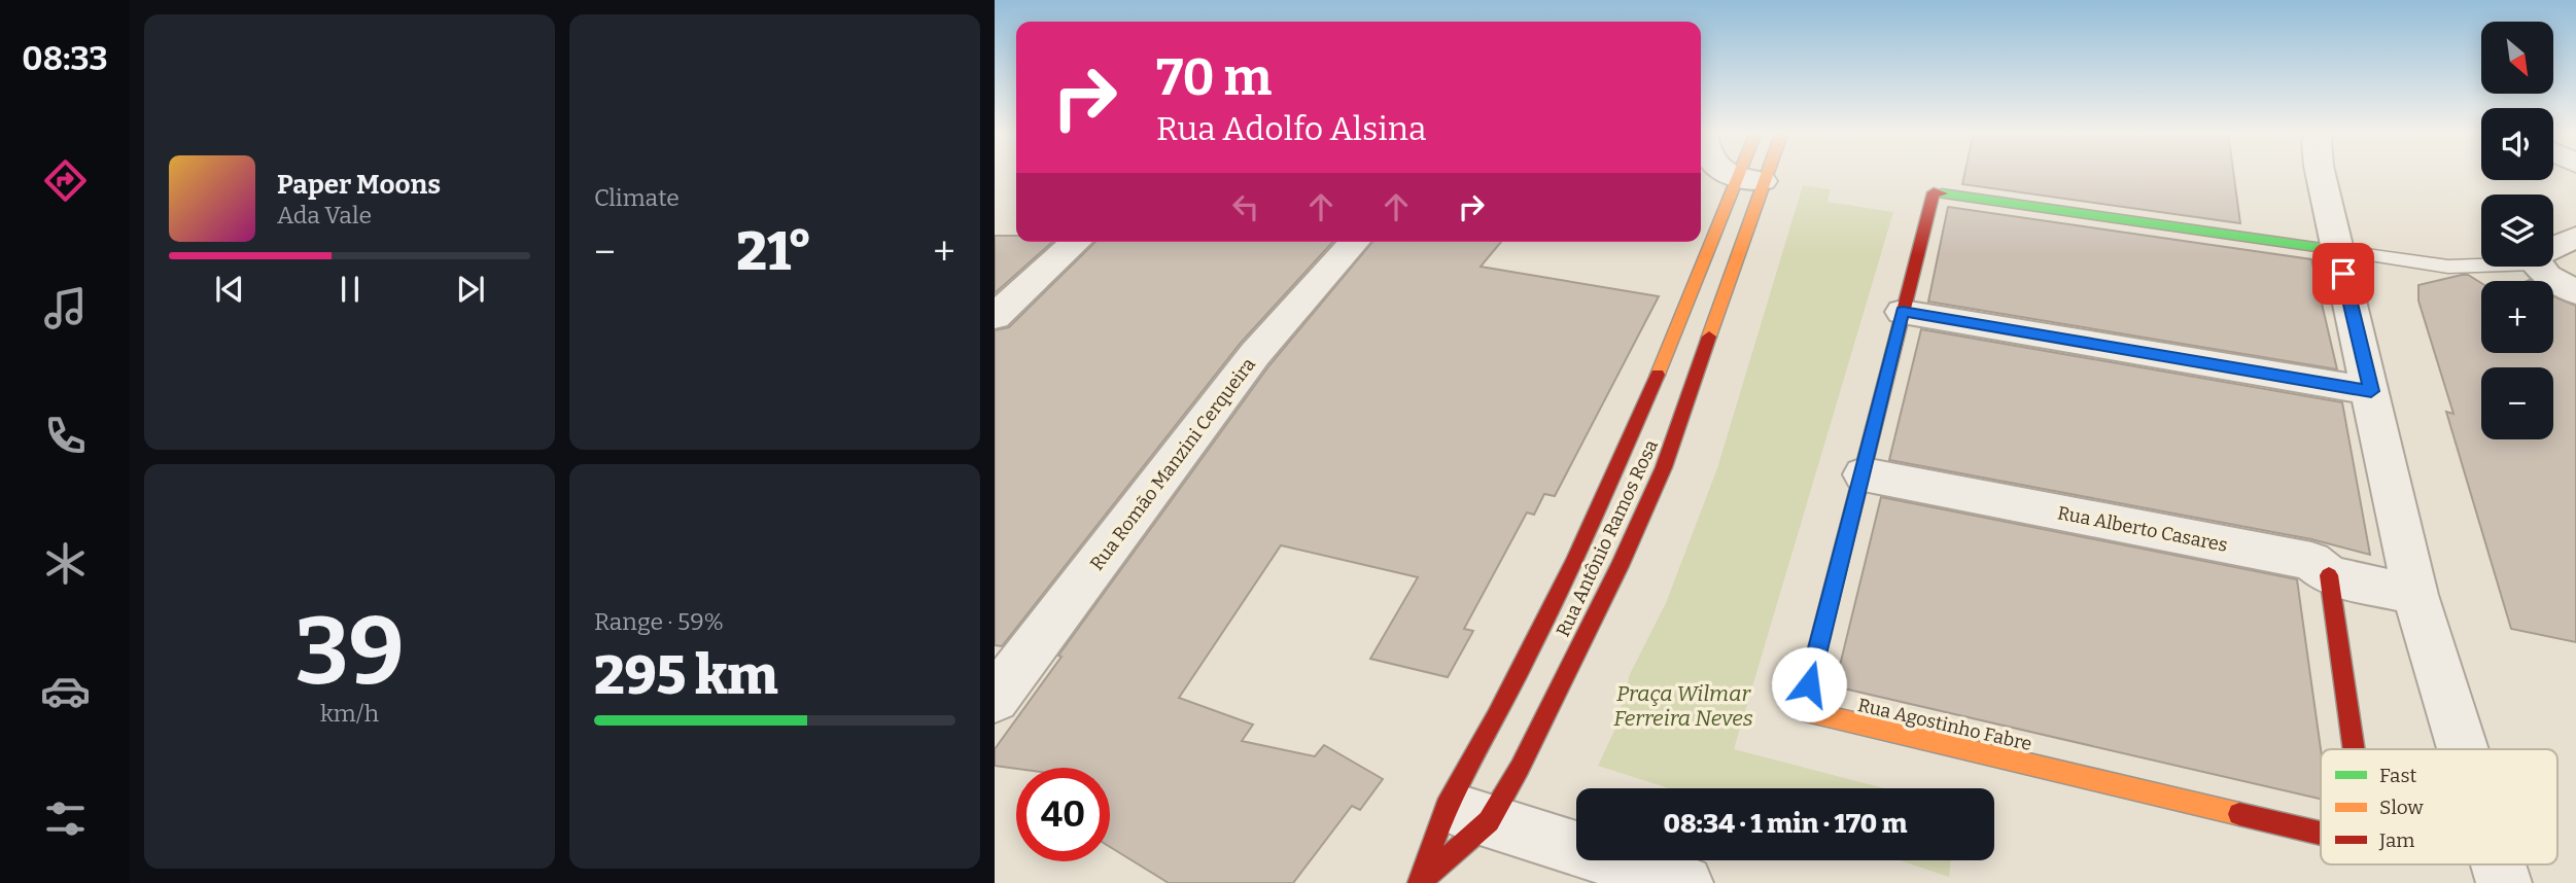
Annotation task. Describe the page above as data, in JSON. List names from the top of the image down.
{
  "streets": {
    "main road": ["Rua Antônio Ramos Rosa", "Rua Agostinho Fabre"],
    "street": ["Rua Romão Manzini Cerqueira", "Rua Alberto Casares"]
  },
  "crossings": [
    ["Rua Alberto Casares", "Rua Agostinho Fabre"]
  ],
  "parks": ["Praça Wilmar Ferreira Neves"],
  "legend": ["Fast", "Slow", "Jam"],
  "north": "bottom right",
  "page": {
    "tabs": "08:33",
    "tile": [
      "Climate",
      ["39", "km/h"],
      ["Range · 59%", "295 km"]
    ],
    "map_buttons": ["+", "−"],
    "turn": ["70 m", "Rua Adolfo Alsina"],
    "song": ["Paper Moons", "Ada Vale"],
    "heat": ["−", "21°", "+"],
    "limit": "40",
    "trip": "08:34 · 1 min · 170 m"
  }
}
